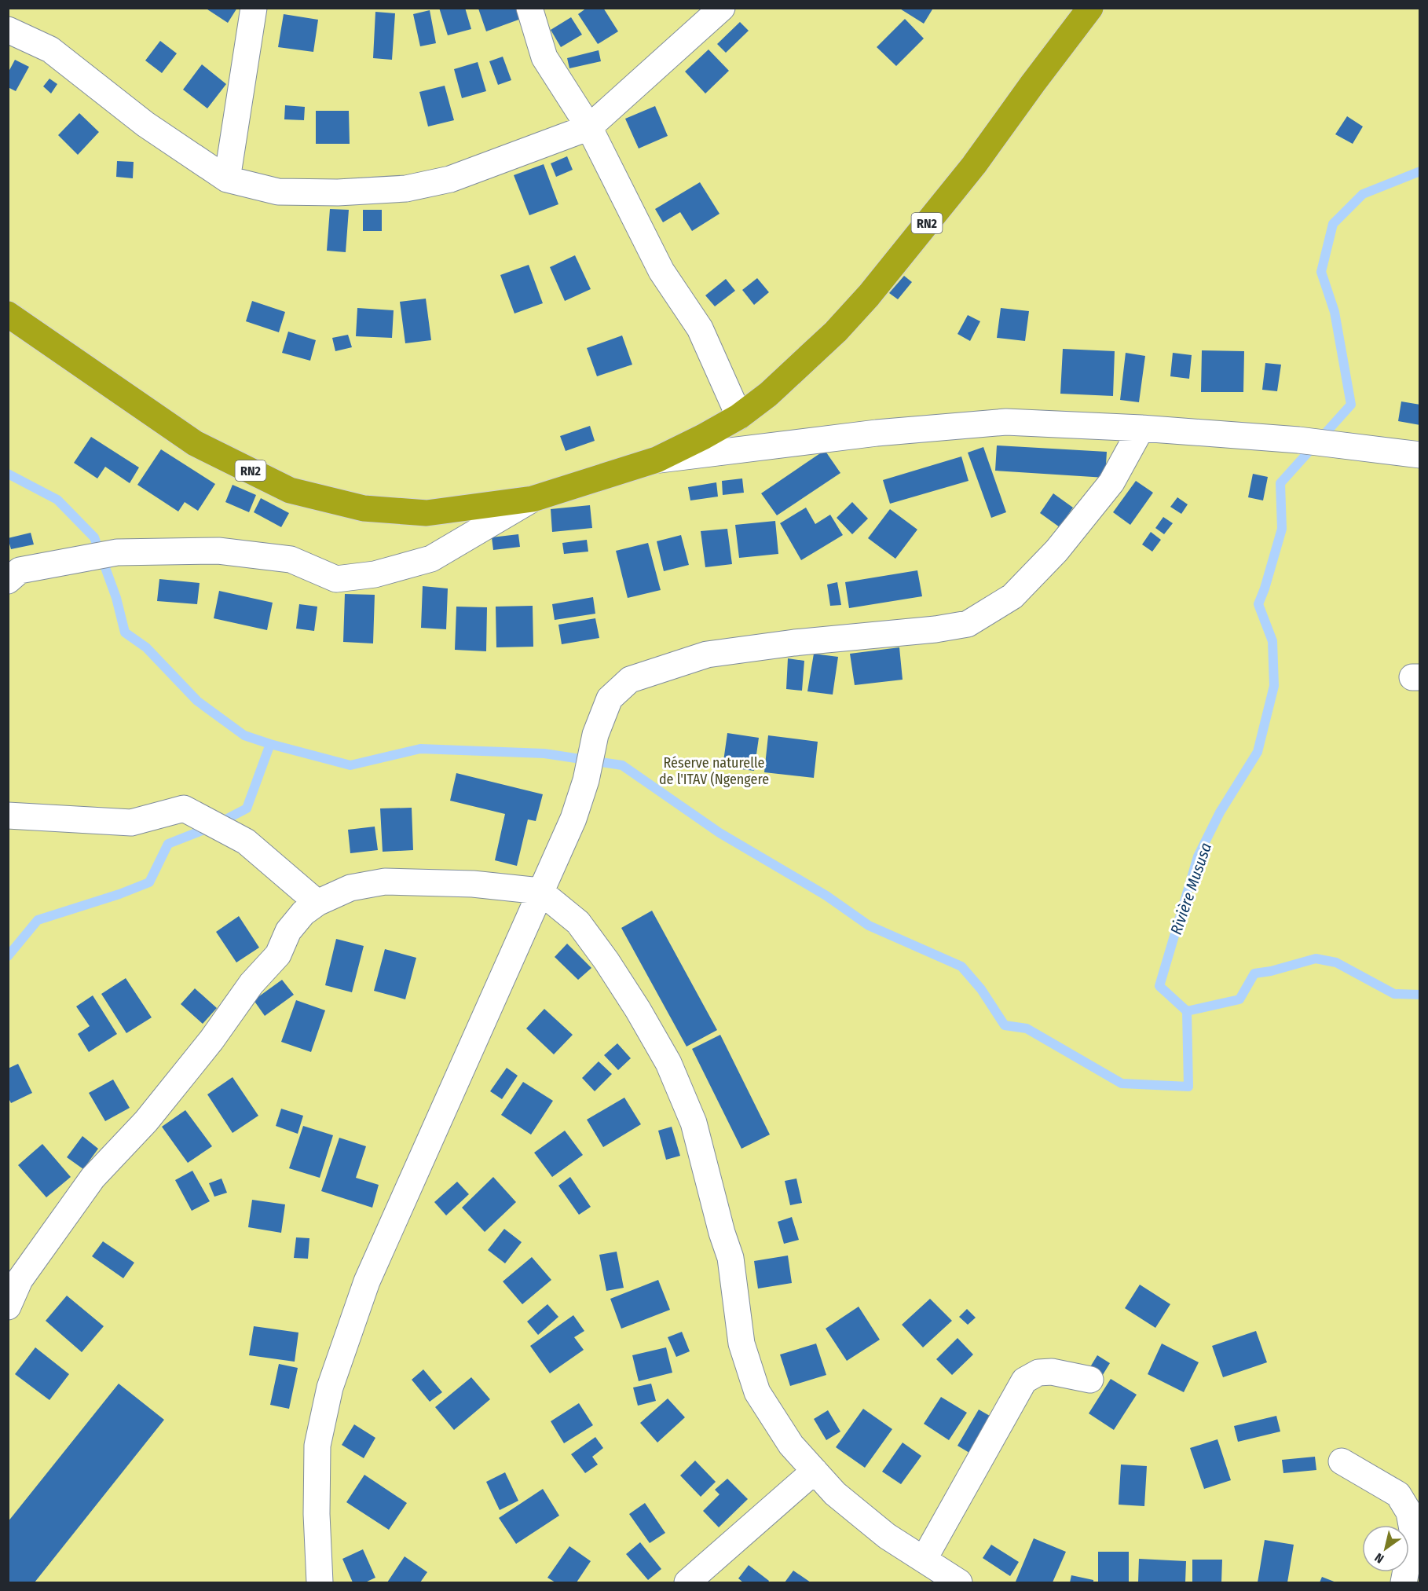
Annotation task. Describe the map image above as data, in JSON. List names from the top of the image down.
{
  "streets": {
    "highway": ["RN2"]
  },
  "water": ["Rivière Mususa"],
  "parks": ["Réserve naturelle de l'ITAV (Ngengere"],
  "north": "bottom left"
}
